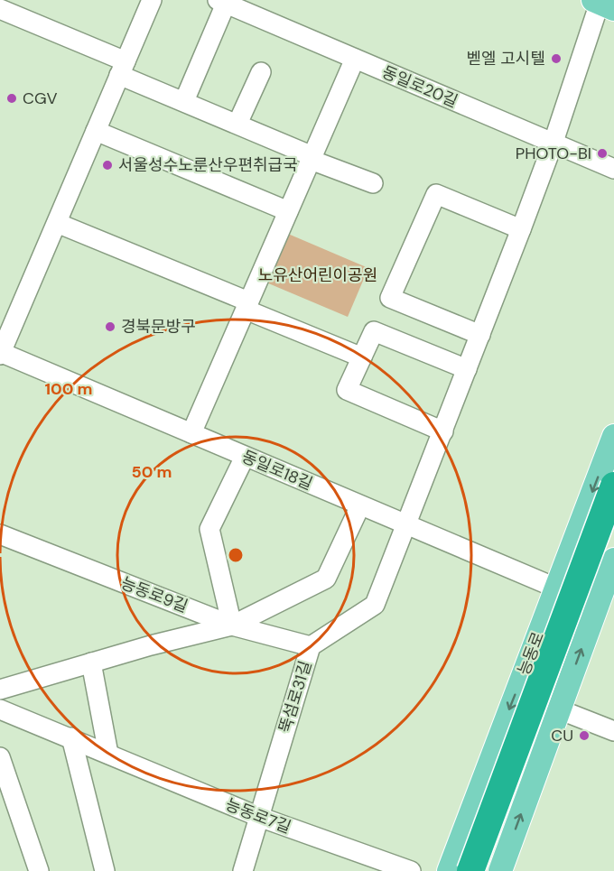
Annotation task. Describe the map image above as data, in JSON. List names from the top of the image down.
{
  "streets": {
    "main road": ["능동로"],
    "street": [
      "동일로20길",
      "동일로18길",
      "능동로9길",
      "뚝섬로31길",
      "능동로7길"
    ]
  },
  "crossings": [
    ["동일로20길", "뚝섬로31길"],
    ["동일로18길", "능동로"],
    ["동일로18길", "뚝섬로31길"],
    ["능동로9길", "뚝섬로31길"],
    ["뚝섬로31길", "능동로7길"]
  ],
  "parks": ["노유산어린이공원"],
  "places": [
    "벧엘 고시텔",
    "CGV",
    "PHOTO-BI",
    "서울성수노룬산우편취급국",
    "경북문방구",
    "CU"
  ],
  "rings": ["100 m", "50 m"]
}
